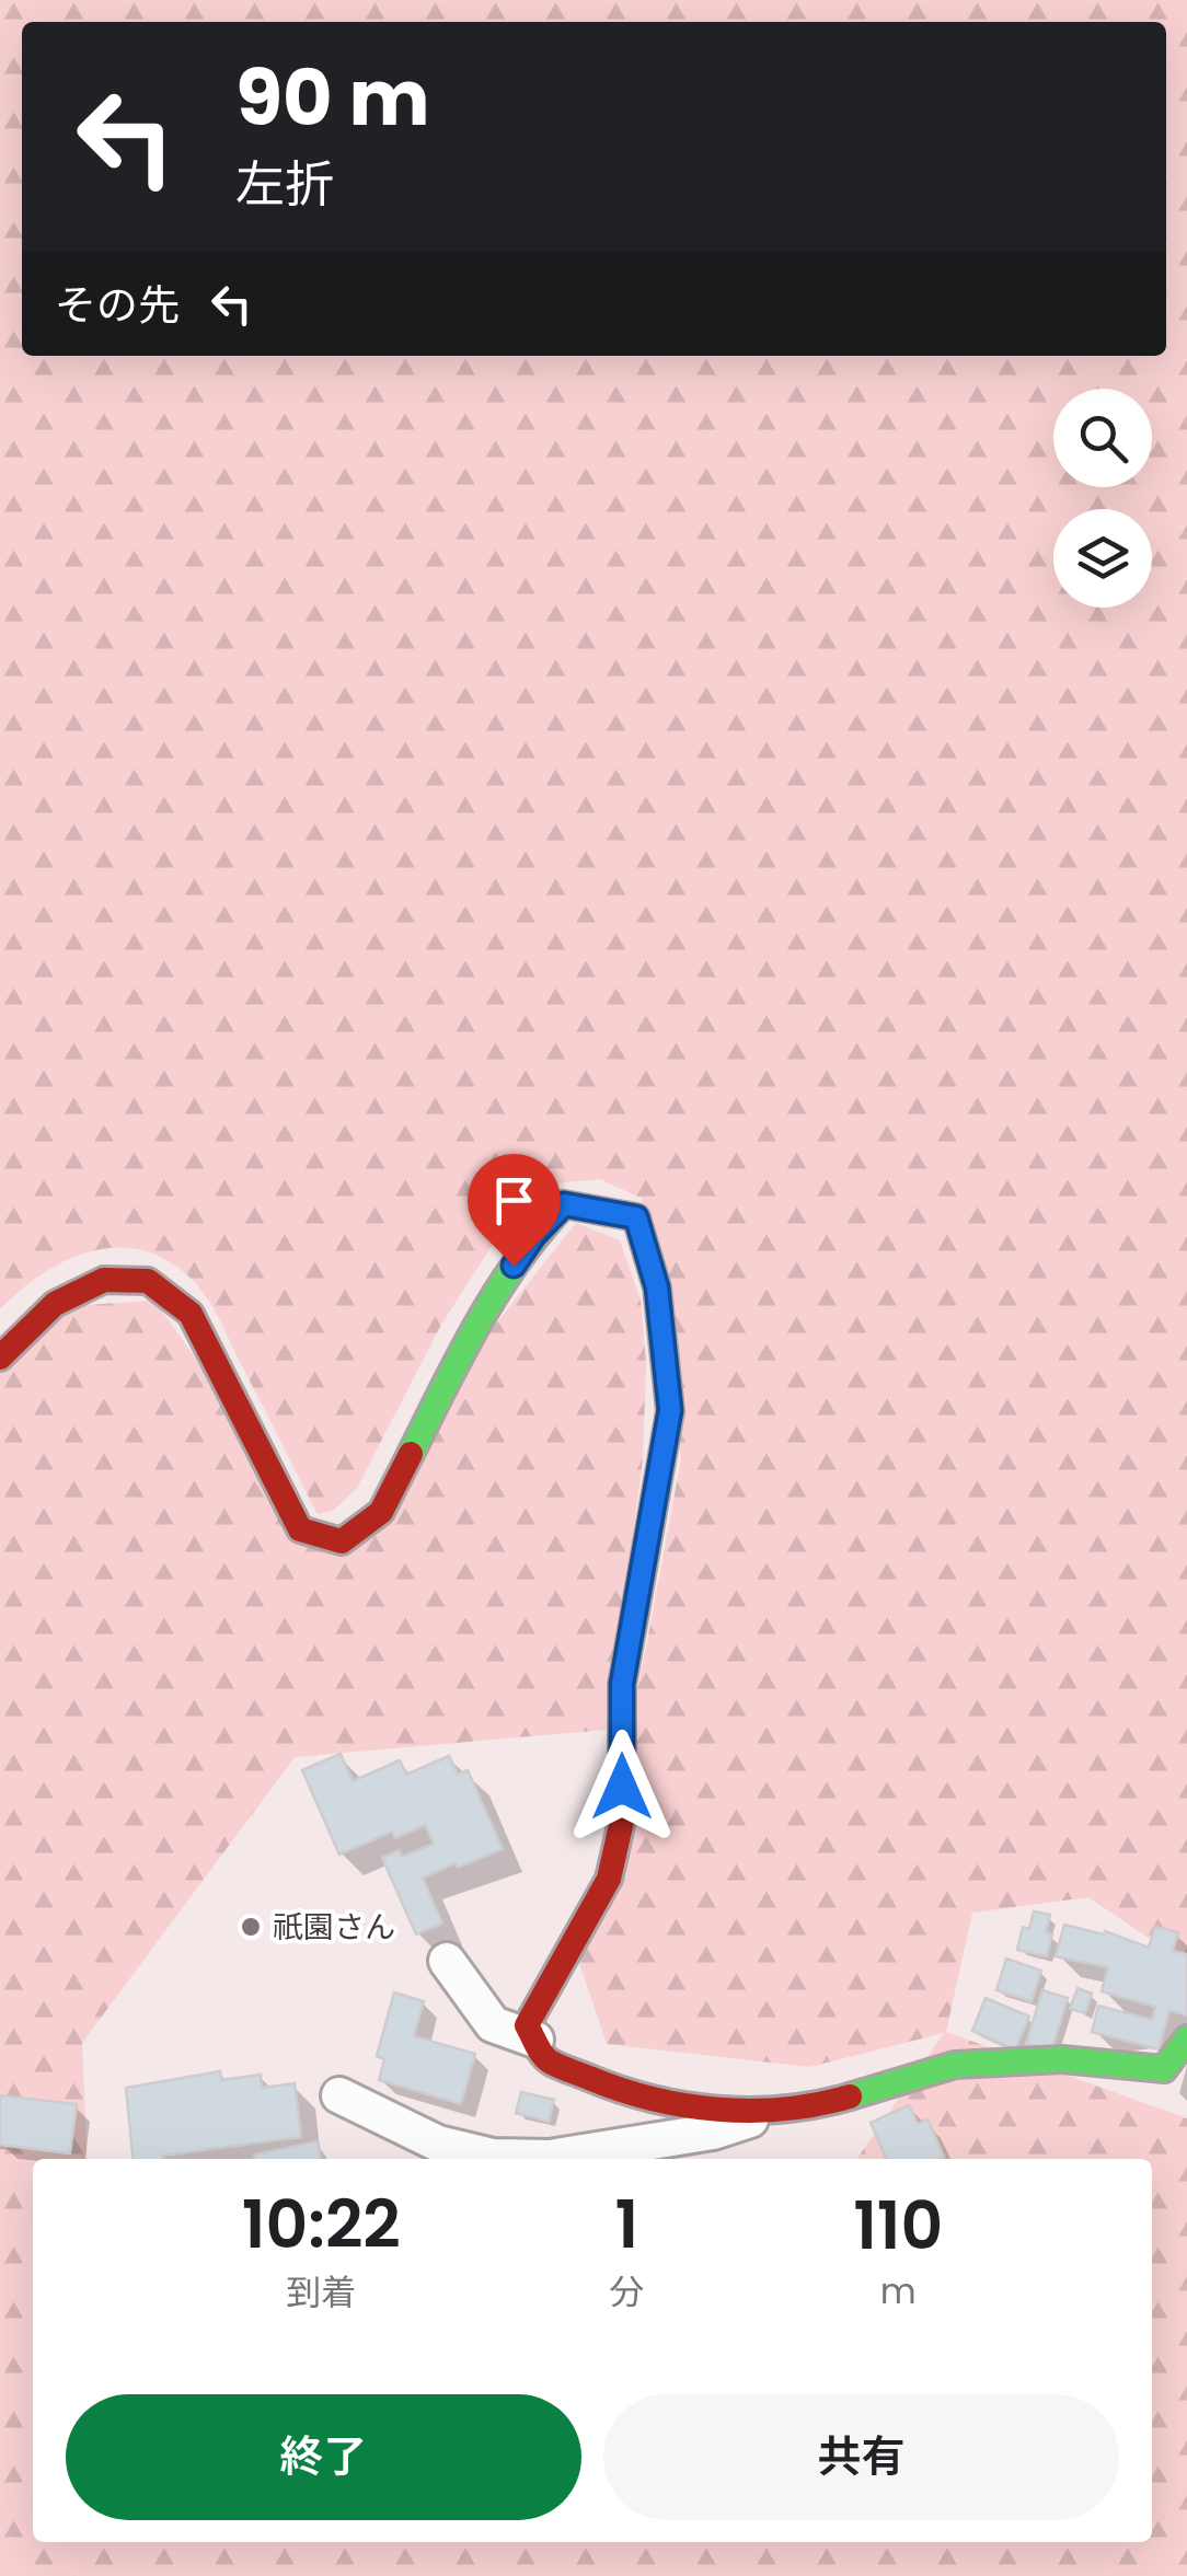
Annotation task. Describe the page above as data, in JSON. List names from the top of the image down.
{
  "places": ["祇園さん"],
  "page": {
    "turn": ["90 m", "左折"],
    "then": "その先",
    "eta": [
      "10:22",
      "到着",
      "1",
      "分",
      "110",
      "m"
    ],
    "buttons": ["終了", "共有"]
  }
}
